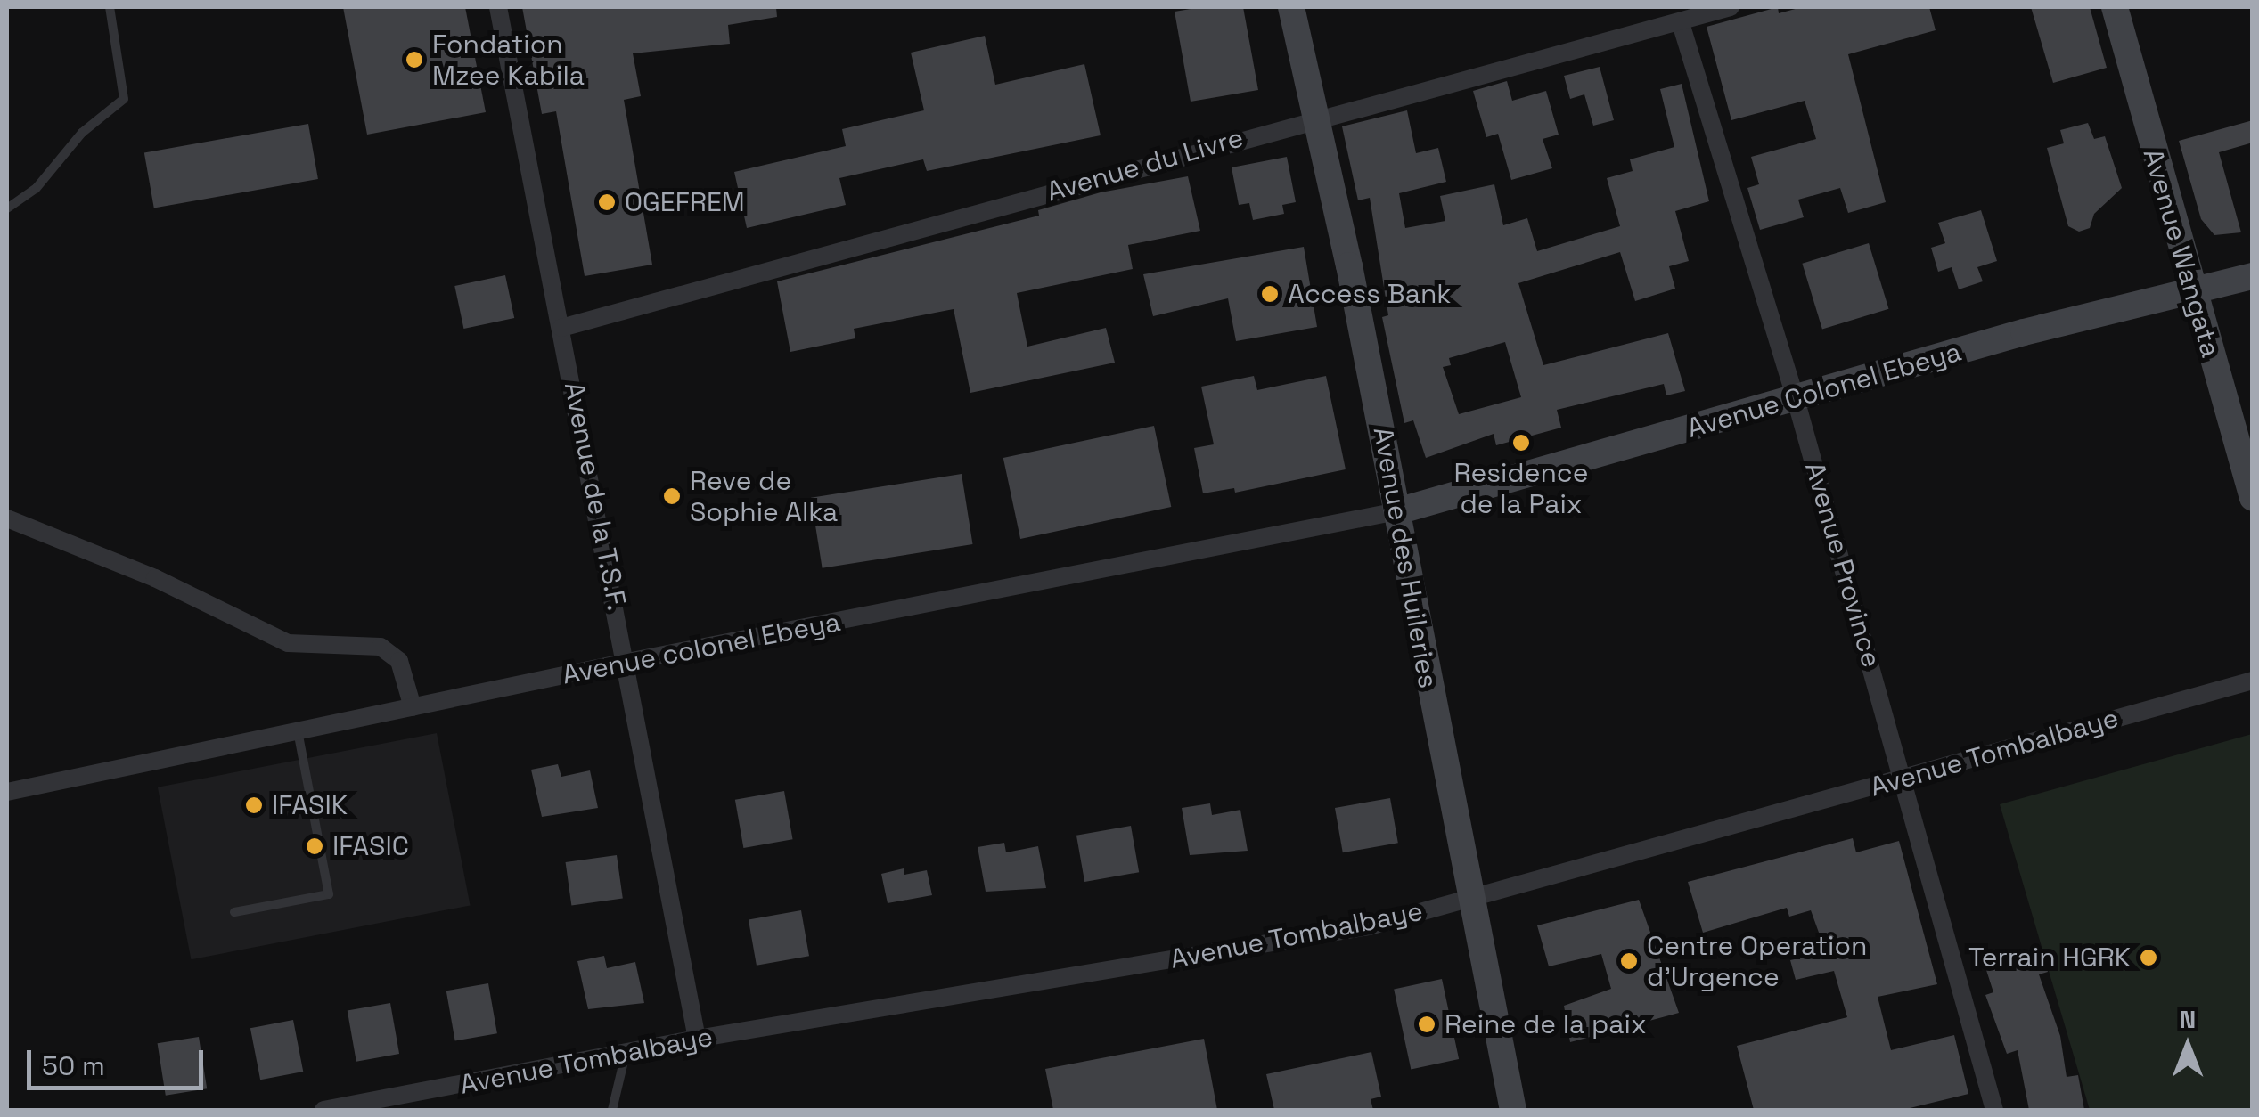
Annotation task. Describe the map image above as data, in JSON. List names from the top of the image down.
{
  "streets": {
    "street": [
      "Avenue du Livre",
      "Avenue Wangata",
      "Avenue Colonel Ebeya",
      "Avenue de la T.S.F.",
      "Avenue des Huileries",
      "Avenue Province",
      "Avenue colonel Ebeya",
      "Avenue Tombalbaye"
    ]
  },
  "crossings": [
    ["Avenue du Livre", "Avenue de la T.S.F."],
    ["Avenue du Livre", "Avenue des Huileries"],
    ["Avenue du Livre", "Avenue Province"],
    ["Avenue Wangata", "Avenue Colonel Ebeya"],
    ["Avenue Colonel Ebeya", "Avenue des Huileries"],
    ["Avenue Colonel Ebeya", "Avenue Province"],
    ["Avenue Colonel Ebeya", "Avenue colonel Ebeya"],
    ["Avenue de la T.S.F.", "Avenue colonel Ebeya"],
    ["Avenue de la T.S.F.", "Avenue Tombalbaye"],
    ["Avenue des Huileries", "Avenue colonel Ebeya"],
    ["Avenue des Huileries", "Avenue Tombalbaye"],
    ["Avenue Province", "Avenue Tombalbaye"]
  ],
  "places": [
    "Fondation Mzee Kabila",
    "OGEFREM",
    "Access Bank",
    "Residence de la Paix",
    "Reve de Sophie Alka",
    "IFASIK",
    "IFASIC",
    "Terrain HGRK",
    "Centre Operation d'Urgence",
    "Reine de la paix"
  ],
  "scale_bar": "50 m",
  "north": "top"
}
